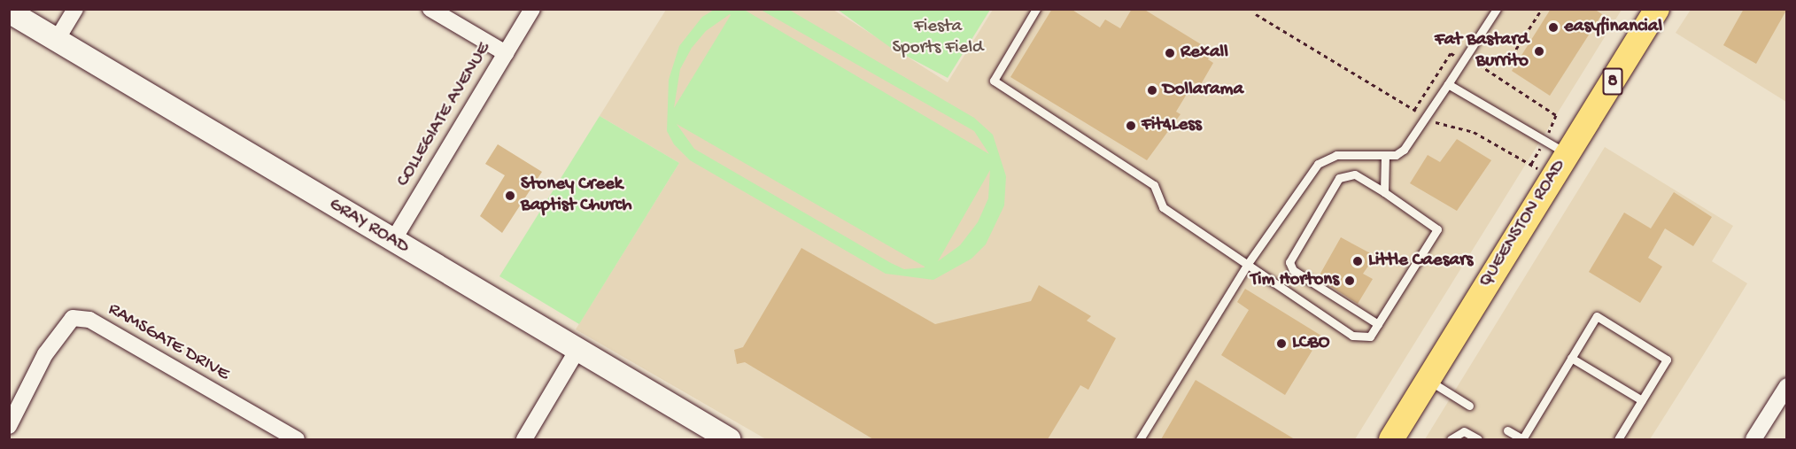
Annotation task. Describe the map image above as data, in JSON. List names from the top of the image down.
{
  "streets": {
    "main road": ["8", "QUEENSTON ROAD", "GRAY ROAD"],
    "street": ["COLLEGIATE AVENUE", "RAMSGATE DRIVE"]
  },
  "crossings": [
    ["COLLEGIATE AVENUE", "GRAY ROAD"]
  ],
  "parks": ["Fiesta Sports Field"],
  "places": [
    "easyfinancial",
    "Fat Bastard Burrito",
    "Rexall",
    "Dollarama",
    "Fit4Less",
    "Stoney Creek Baptist Church",
    "Little Caesars",
    "Tim Hortons",
    "LCBO"
  ]
}
